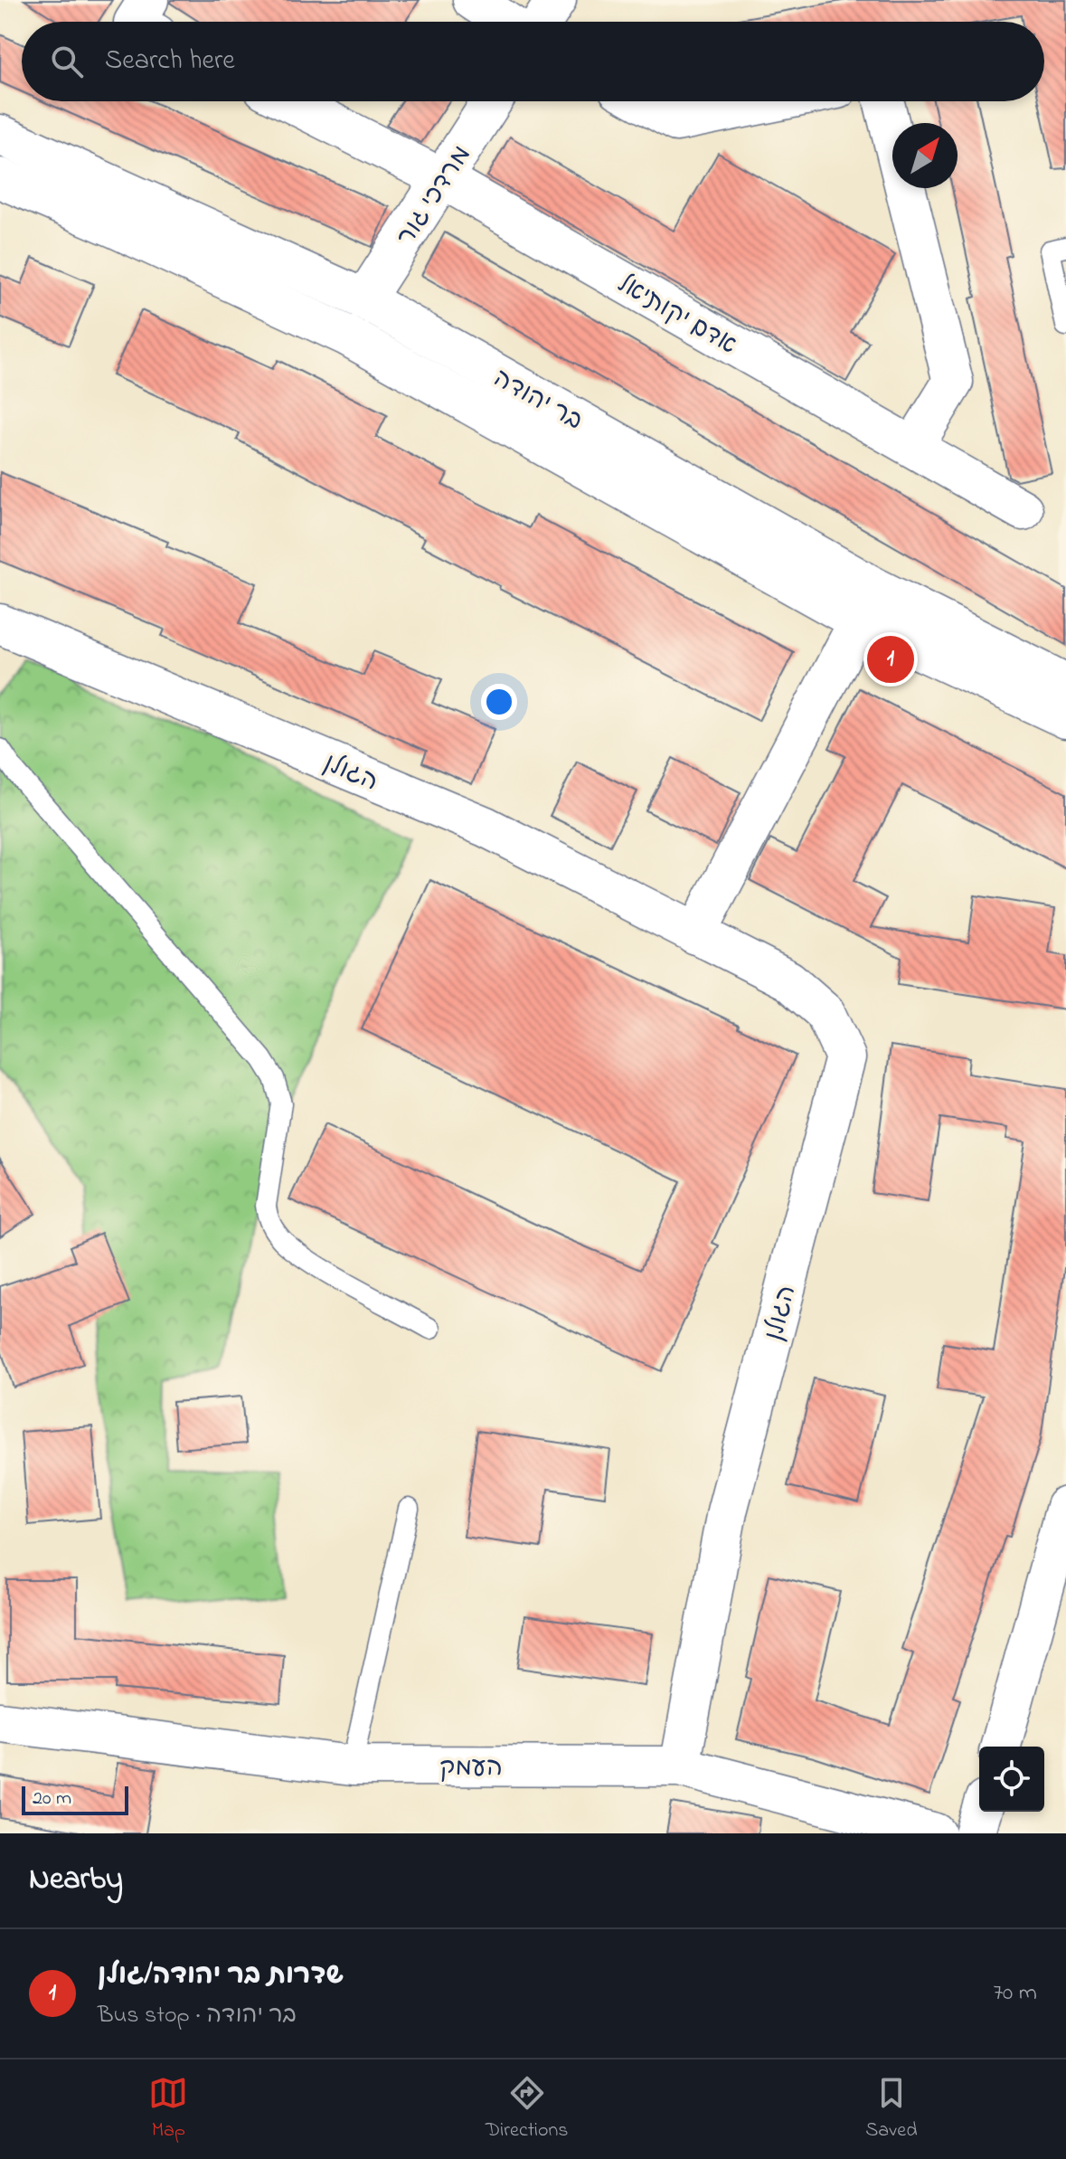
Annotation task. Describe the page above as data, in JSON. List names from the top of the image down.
{
  "streets": {
    "street": [
      "מרדכי גור",
      "אדם יקותיאל",
      "בר יהודה",
      "הגולן",
      "העמק"
    ]
  },
  "crossings": [
    ["מרדכי גור", "אדם יקותיאל"],
    ["מרדכי גור", "בר יהודה"],
    ["הגולן", "העמק"]
  ],
  "scale_bar": "20 m",
  "north": "top right",
  "page": {
    "search": "Search here",
    "pins": "1",
    "scale": "20 m",
    "heading": "Nearby",
    "list": [
      {
        "mark": "1",
        "name": "שדרות בר יהודה/גולן",
        "note": "Bus stop · בר יהודה",
        "value": "70 m"
      }
    ],
    "nav": ["Map", "Directions", "Saved"]
  }
}
